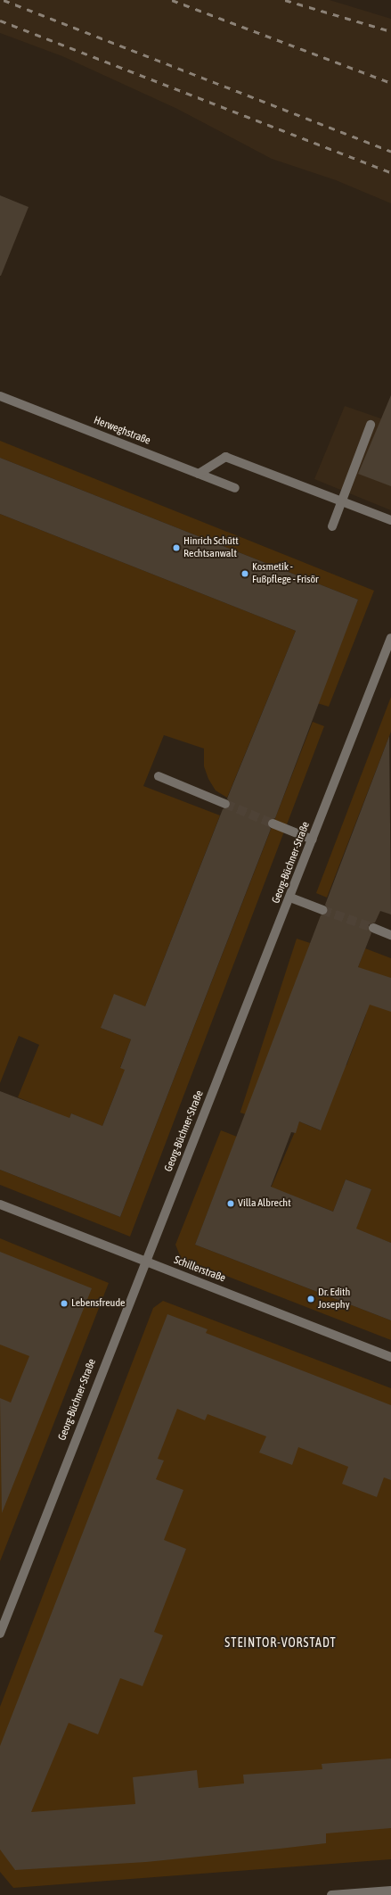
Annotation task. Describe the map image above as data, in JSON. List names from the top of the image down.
{
  "streets": {
    "street": ["Herweghstraße", "Georg-Büchner-Straße", "Schillerstraße"]
  },
  "crossings": [
    ["Georg-Büchner-Straße", "Schillerstraße"]
  ],
  "districts": ["STEINTOR-VORSTADT"],
  "places": [
    "Hinrich Schütt Rechtsanwalt",
    "Kosmetik - Fußpflege - Frisör",
    "Villa Albrecht",
    "Dr. Edith Josephy",
    "Lebensfreude"
  ]
}
